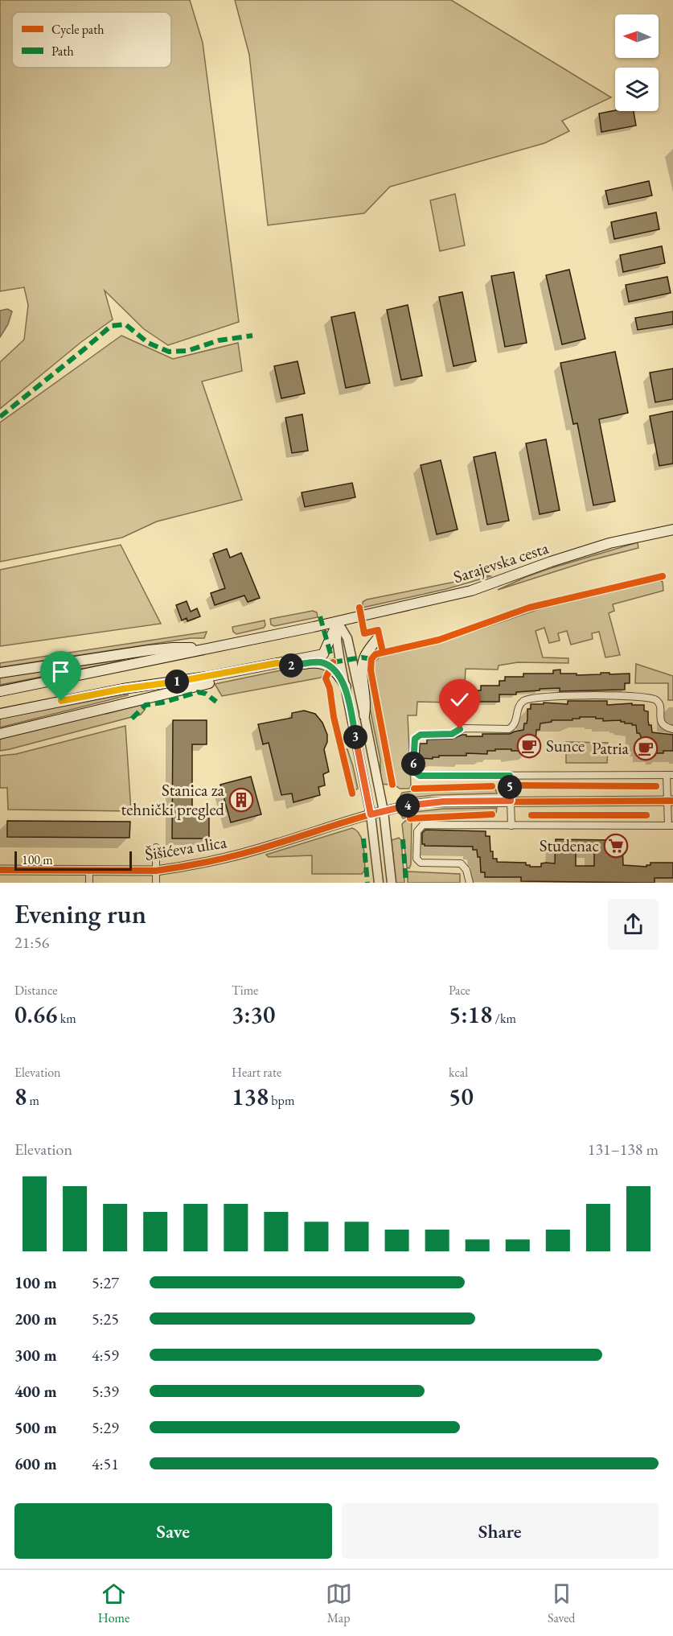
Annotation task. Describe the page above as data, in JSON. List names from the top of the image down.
{
  "streets": {
    "main road": ["Sarajevska cesta"],
    "street": ["Šišićeva ulica"]
  },
  "places": {
    "cafe": ["Sunce", "Patria"],
    "building": ["Stanica za tehnički pregled"],
    "supermarket": ["Studenac"]
  },
  "legend": ["Cycle path", "Path"],
  "scale_bar": "100 m",
  "north": "left",
  "page": {
    "pins": [
      "2",
      "1",
      "3",
      "6",
      "5",
      "4"
    ],
    "scale": "100 m",
    "heading": ["Evening run", "21:56"],
    "stats": [
      ["Distance", "0.66 km"],
      ["Time", "3:30"],
      ["Pace", "5:18 /km"],
      ["Elevation", "8 m"],
      ["Heart rate", "138 bpm"],
      ["kcal", "50"]
    ],
    "chart": ["Elevation", "131–138 m"],
    "list": [
      {
        "name": "100 m",
        "note": "5:27"
      },
      {
        "name": "200 m",
        "note": "5:25"
      },
      {
        "name": "300 m",
        "note": "4:59"
      },
      {
        "name": "400 m",
        "note": "5:39"
      },
      {
        "name": "500 m",
        "note": "5:29"
      },
      {
        "name": "600 m",
        "note": "4:51"
      }
    ],
    "buttons": ["Save", "Share"],
    "tabs": ["Home", "Map", "Saved"]
  }
}
